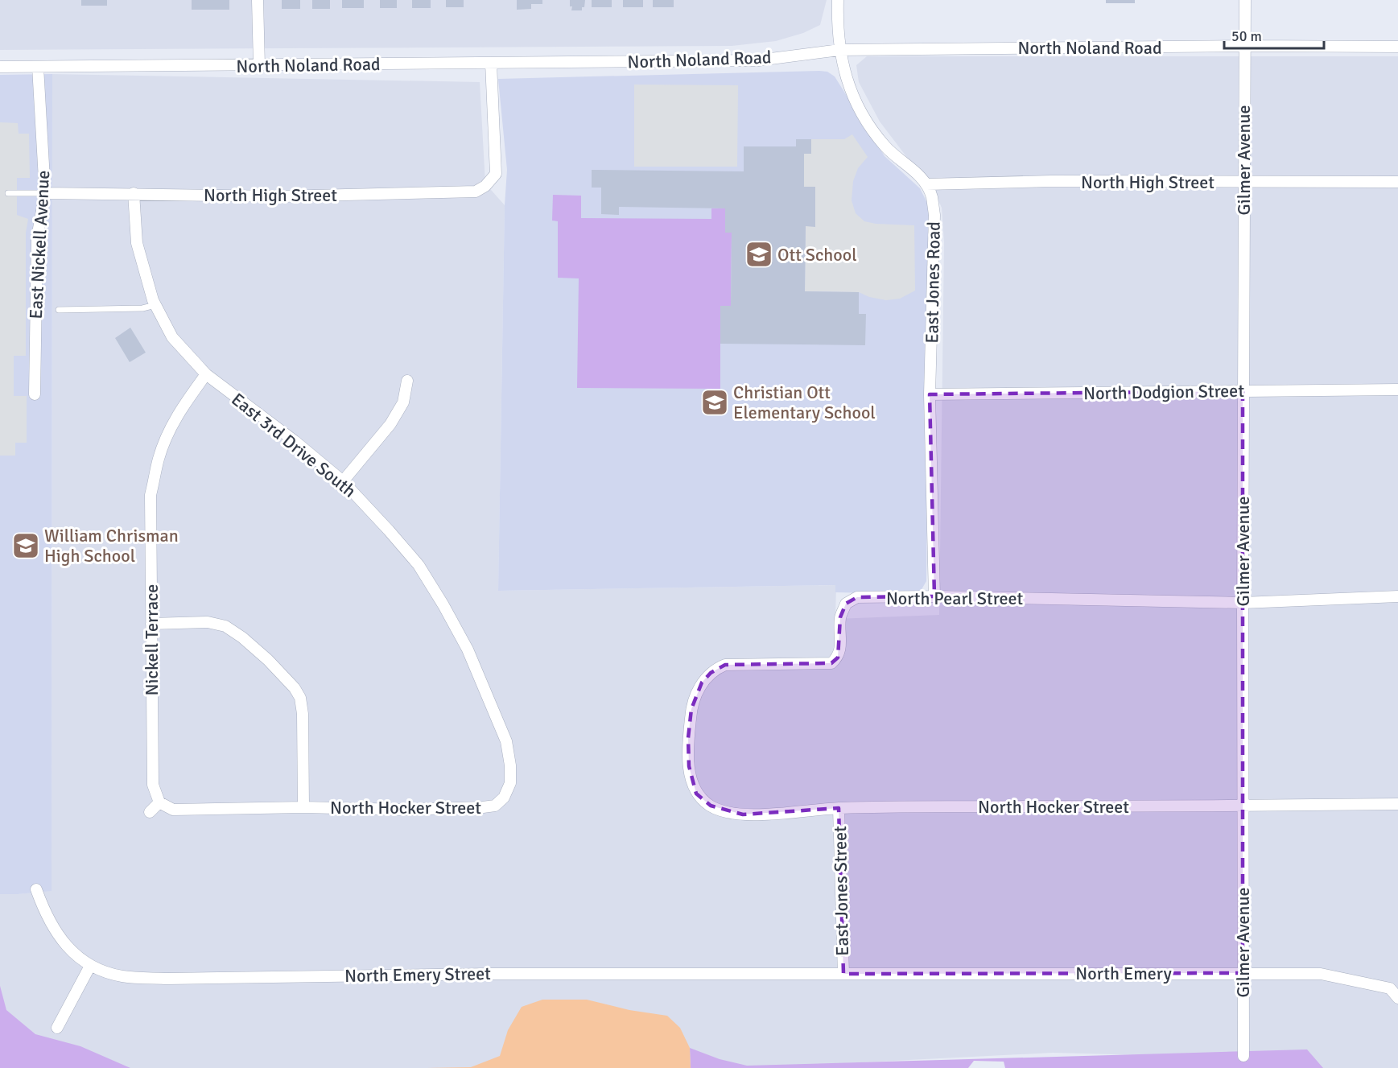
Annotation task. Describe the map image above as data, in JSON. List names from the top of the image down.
{
  "streets": {
    "street": [
      "North Noland Road",
      "Gilmer Avenue",
      "North High Street",
      "East Nickell Avenue",
      "East Jones Road",
      "North Dodgion Street",
      "East 3rd Drive South",
      "North Pearl Street",
      "Nickell Terrace",
      "North Hocker Street",
      "East Jones Street",
      "North Emery",
      "North Emery Street"
    ]
  },
  "crossings": [
    ["North Noland Road", "Gilmer Avenue"],
    ["North Noland Road", "North High Street"],
    ["North Noland Road", "East Nickell Avenue"],
    ["North Noland Road", "East Jones Road"],
    ["Gilmer Avenue", "North High Street"],
    ["Gilmer Avenue", "North Dodgion Street"],
    ["Gilmer Avenue", "North Pearl Street"],
    ["Gilmer Avenue", "North Hocker Street"],
    ["Gilmer Avenue", "North Emery"],
    ["North High Street", "East Nickell Avenue"],
    ["North High Street", "East Jones Road"],
    ["North High Street", "East 3rd Drive South"],
    ["East Jones Road", "North Dodgion Street"],
    ["East Jones Road", "North Pearl Street"],
    ["East 3rd Drive South", "Nickell Terrace"],
    ["East 3rd Drive South", "North Hocker Street"],
    ["North Pearl Street", "North Hocker Street"],
    ["Nickell Terrace", "North Hocker Street"],
    ["North Hocker Street", "East Jones Street"],
    ["East Jones Street", "North Emery"],
    ["East Jones Street", "North Emery Street"],
    ["North Emery", "North Emery Street"]
  ],
  "places": {
    "school or university": ["Ott School", "Christian Ott Elementary School", "William Chrisman High School"]
  },
  "scale_bar": "50 m"
}
